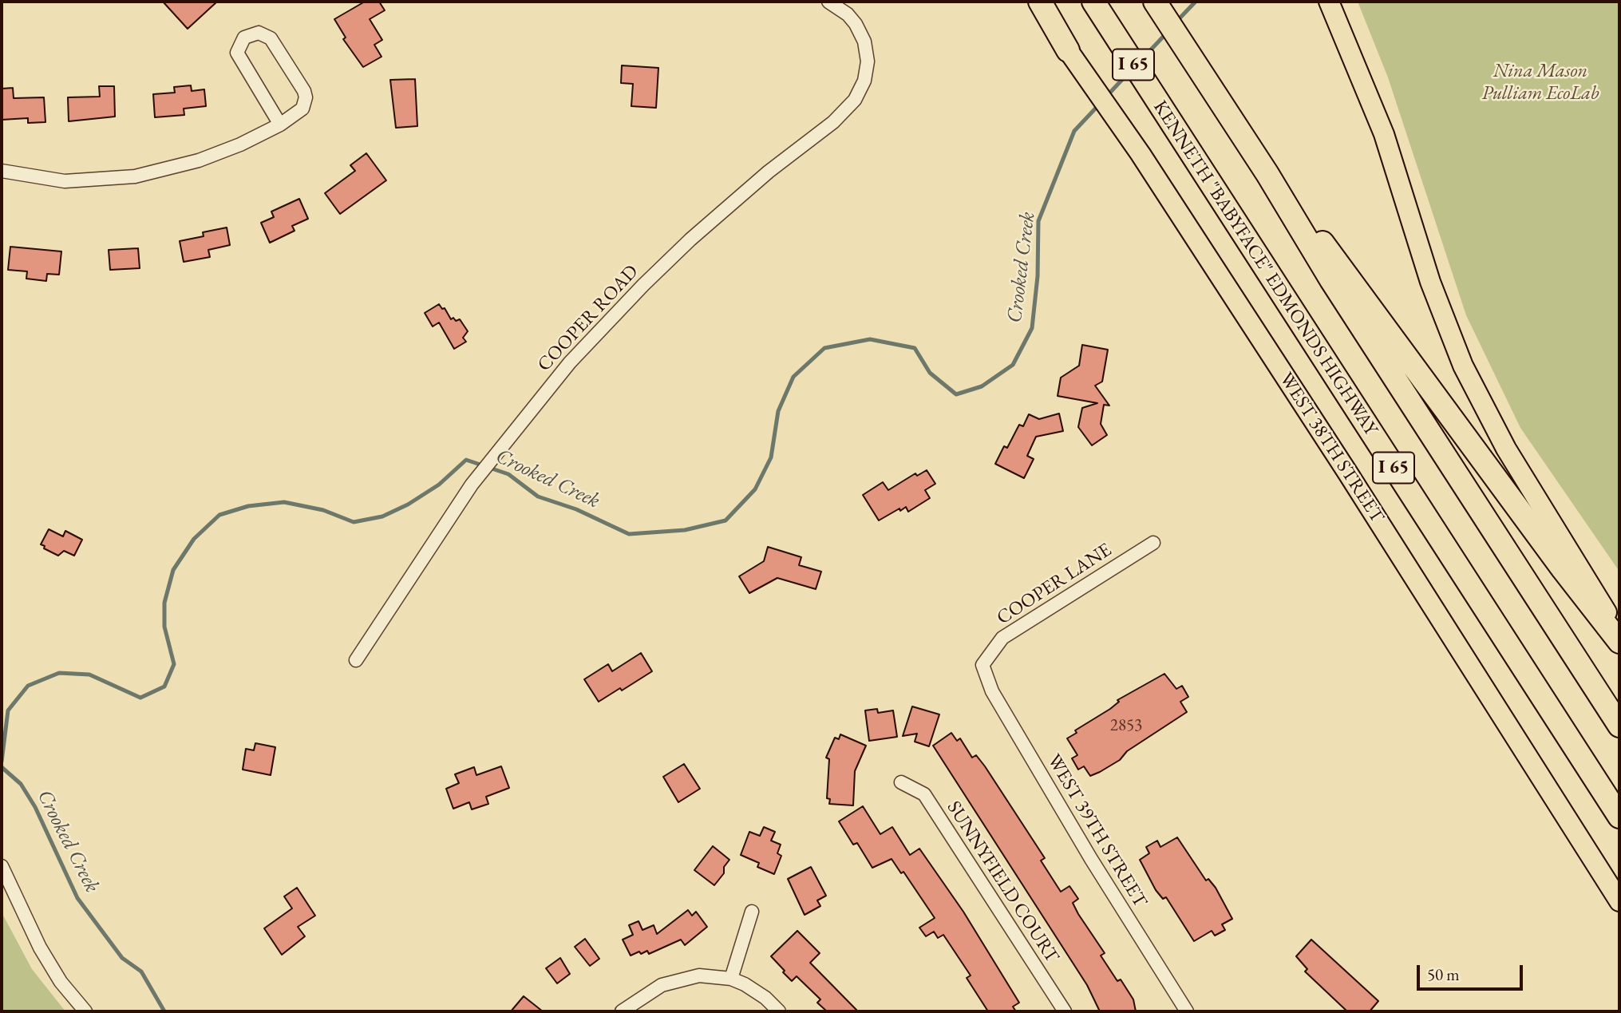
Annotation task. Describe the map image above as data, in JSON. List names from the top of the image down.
{
  "streets": {
    "highway": ["I 65", "KENNETH \"BABYFACE\" EDMONDS HIGHWAY"],
    "main road": ["WEST 38TH STREET"],
    "street": [
      "COOPER ROAD",
      "COOPER LANE",
      "WEST 39TH STREET",
      "SUNNYFIELD COURT"
    ]
  },
  "crossings": [
    ["COOPER LANE", "WEST 39TH STREET"]
  ],
  "water": ["Crooked Creek"],
  "parks": ["Nina Mason Pulliam EcoLab"],
  "house_numbers": ["2853"],
  "scale_bar": "50 m"
}
